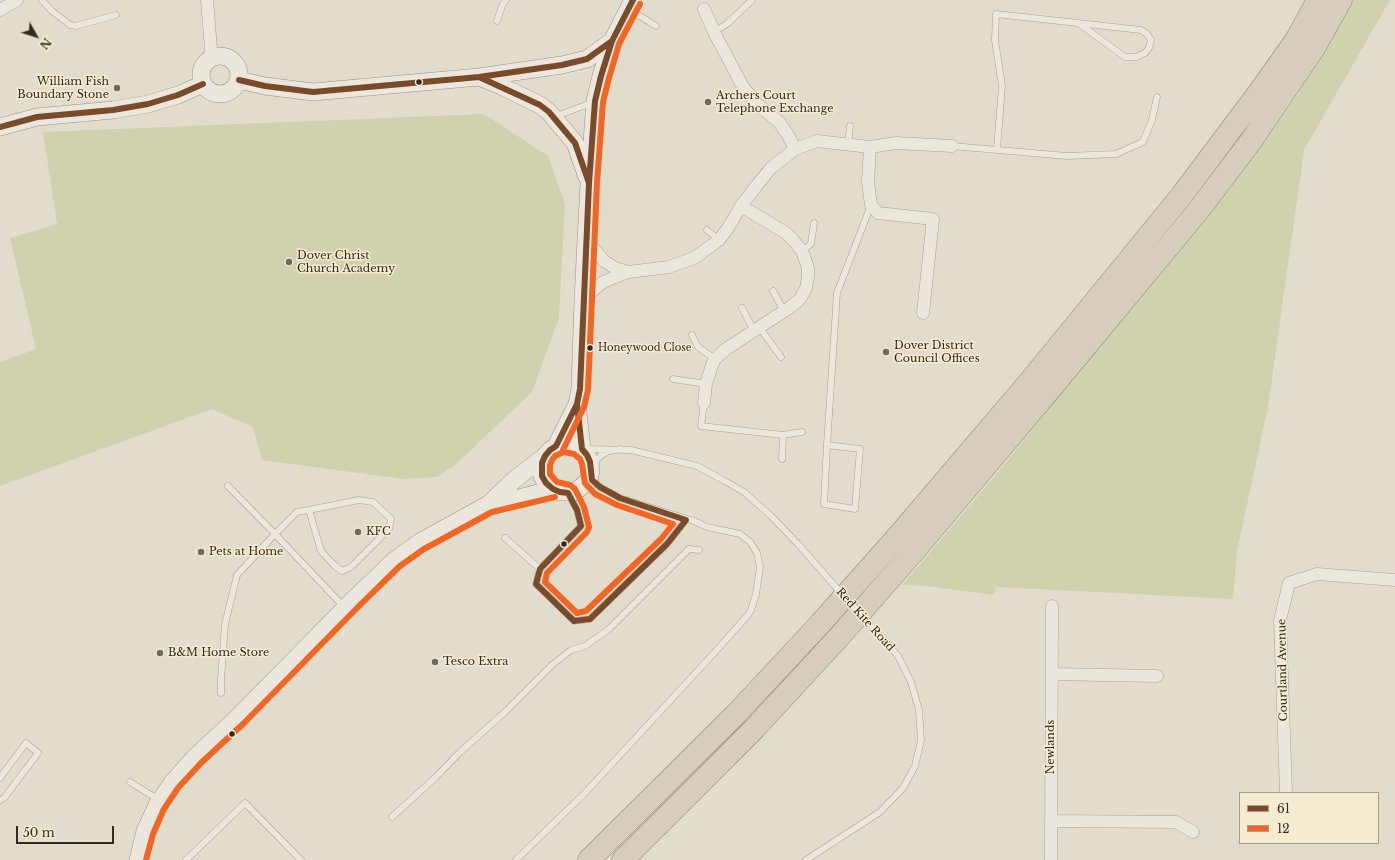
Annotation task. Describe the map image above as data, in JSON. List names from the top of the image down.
{
  "streets": {
    "street": ["Courtland Avenue", "Newlands"],
    "lane": ["Red Kite Road"]
  },
  "places": [
    "William Fish Boundary Stone",
    "Archers Court Telephone Exchange",
    "Dover Christ Church Academy",
    "Honeywood Close",
    "Dover District Council Offices",
    "KFC",
    "Pets at Home",
    "B&M Home Store",
    "Tesco Extra"
  ],
  "lines": ["transit line 61", "transit line 12"],
  "legend": ["61", "12"],
  "scale_bar": "50 m",
  "north": "bottom right"
}
